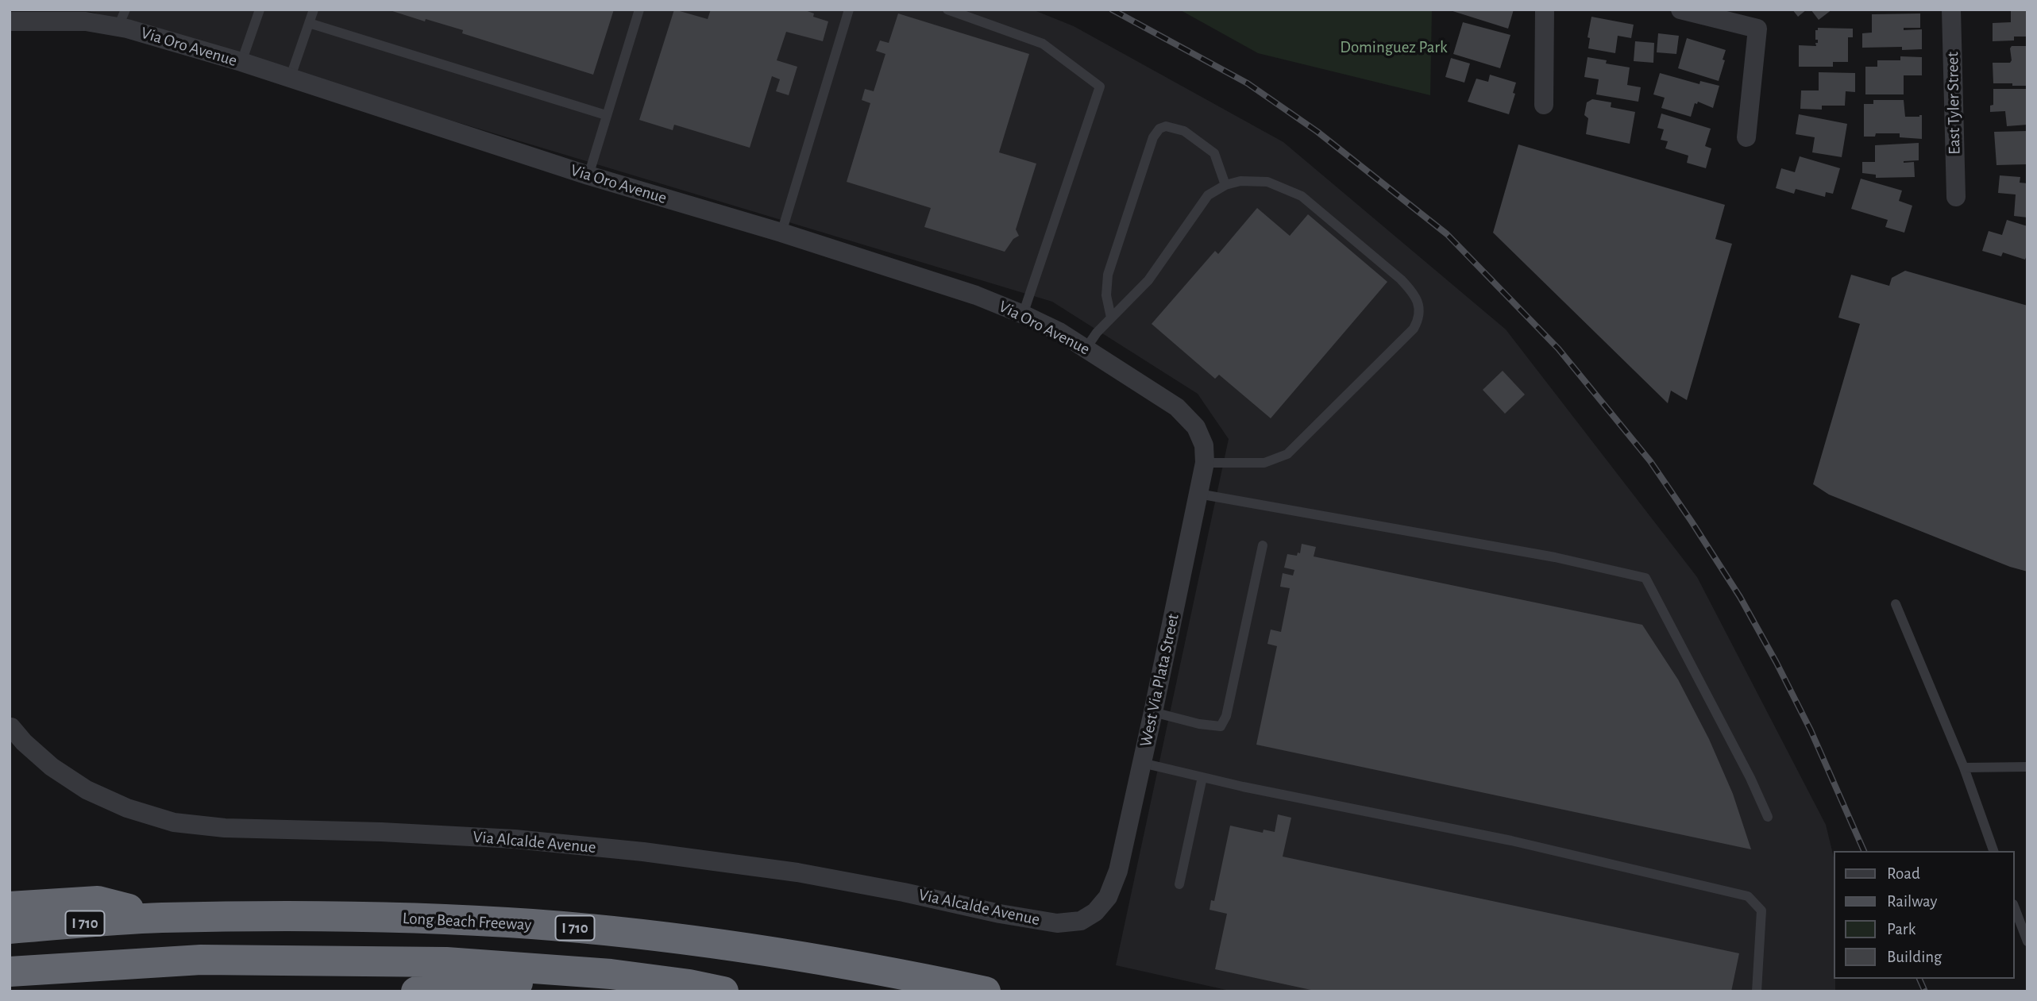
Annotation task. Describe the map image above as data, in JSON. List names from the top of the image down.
{
  "streets": {
    "highway": ["Long Beach Freeway", "I 710"],
    "street": [
      "Via Oro Avenue",
      "East Tyler Street",
      "West Via Plata Street",
      "Via Alcalde Avenue"
    ]
  },
  "crossings": [
    ["Via Oro Avenue", "West Via Plata Street"],
    ["West Via Plata Street", "Via Alcalde Avenue"]
  ],
  "parks": ["Dominguez Park"],
  "legend": [
    "Road",
    "Railway",
    "Park",
    "Building"
  ]
}
